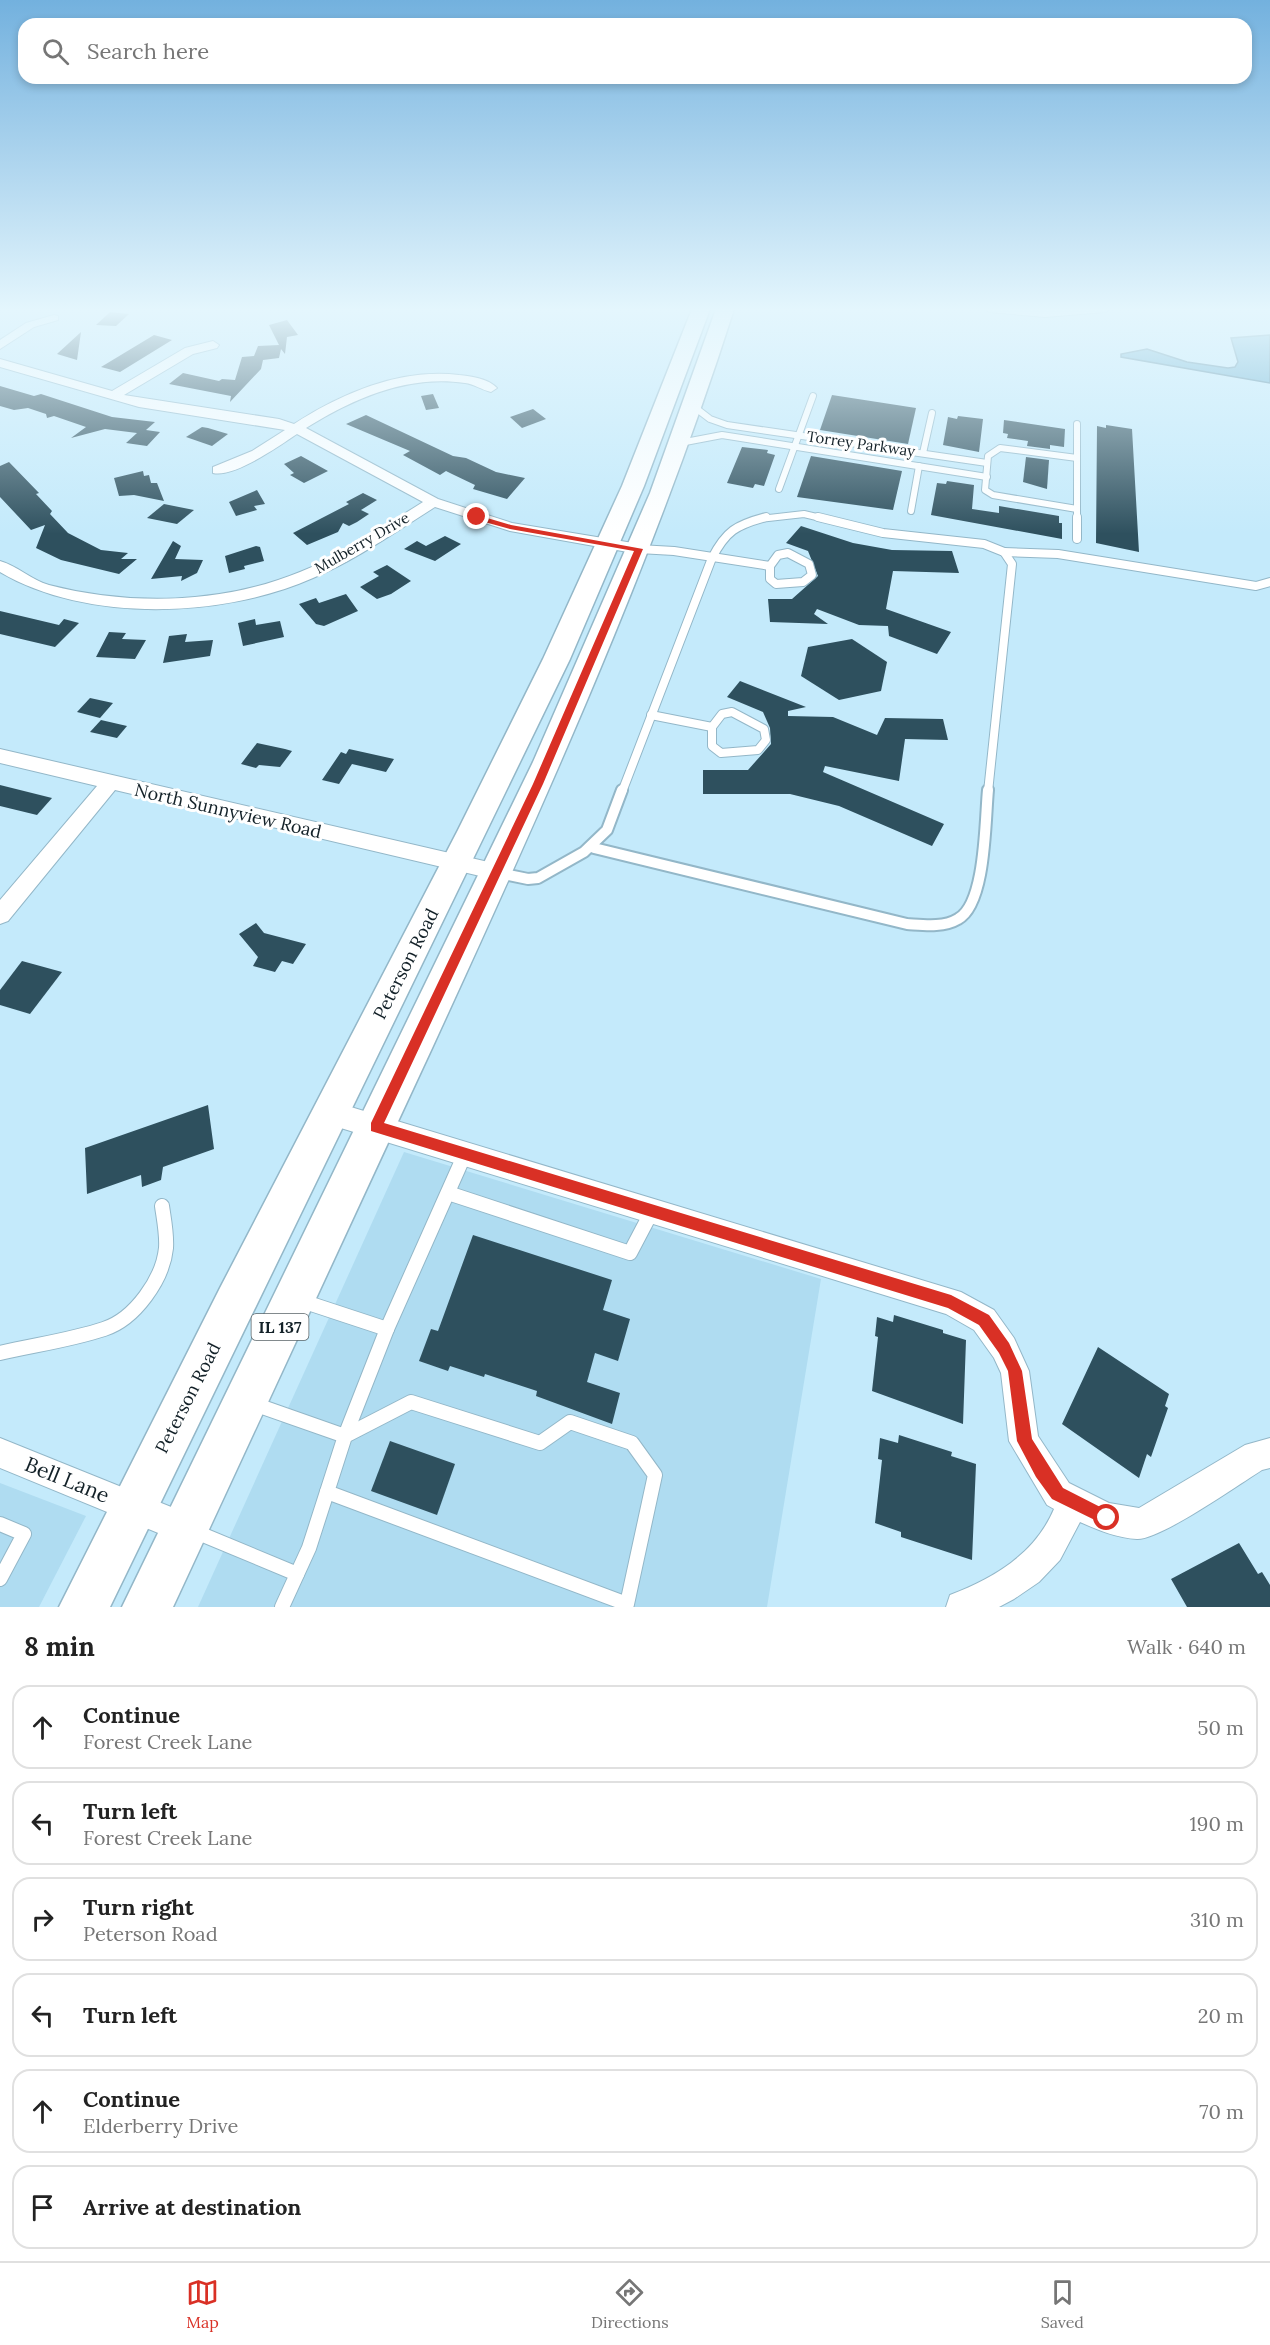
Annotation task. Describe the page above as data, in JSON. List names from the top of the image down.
{
  "streets": {
    "main road": ["Peterson Road", "IL 137"],
    "street": ["Mulberry Drive", "North Sunnyview Road", "Bell Lane"],
    "lane": ["Torrey Parkway"]
  },
  "crossings": [
    ["Torrey Parkway", "IL 137"],
    ["North Sunnyview Road", "Peterson Road"],
    ["North Sunnyview Road", "IL 137"],
    ["Peterson Road", "Bell Lane"],
    ["IL 137", "Bell Lane"]
  ],
  "page": {
    "search": "Search here",
    "heading": ["8 min", "Walk · 640 m"],
    "list": [
      ["Continue", "Forest Creek Lane", "50 m"],
      ["Turn left", "Forest Creek Lane", "190 m"],
      ["Turn right", "Peterson Road", "310 m"],
      ["Turn left", "20 m"],
      ["Continue", "Elderberry Drive", "70 m"],
      "Arrive at destination"
    ],
    "nav": ["Map", "Directions", "Saved"]
  }
}
